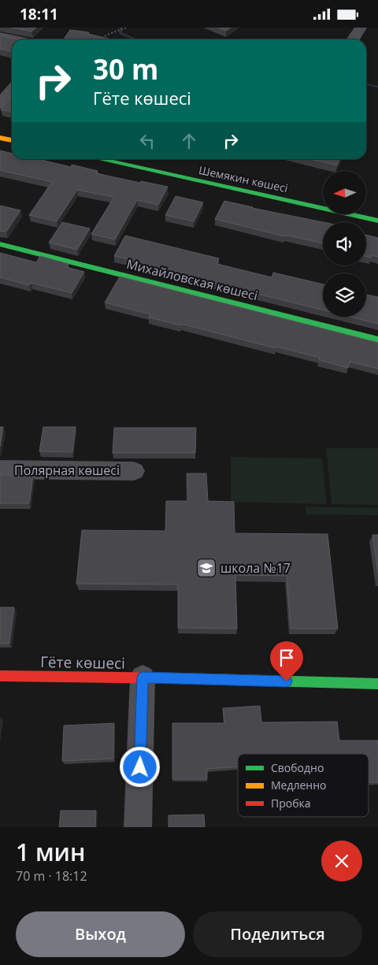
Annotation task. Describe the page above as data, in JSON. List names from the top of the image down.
{
  "streets": {
    "street": [
      "Шемякин көшесі",
      "Михайловская көшесі",
      "Полярная көшесі",
      "Гёте көшесі"
    ]
  },
  "places": {
    "school or university": ["школа №17"]
  },
  "legend": ["Свободно", "Медленно", "Пробка"],
  "north": "left",
  "page": {
    "status": "18:11",
    "turn": ["30 m", "Гёте көшесі"],
    "heading": ["1 мин", "70 m · 18:12"],
    "buttons": ["Выход", "Поделиться"]
  }
}
